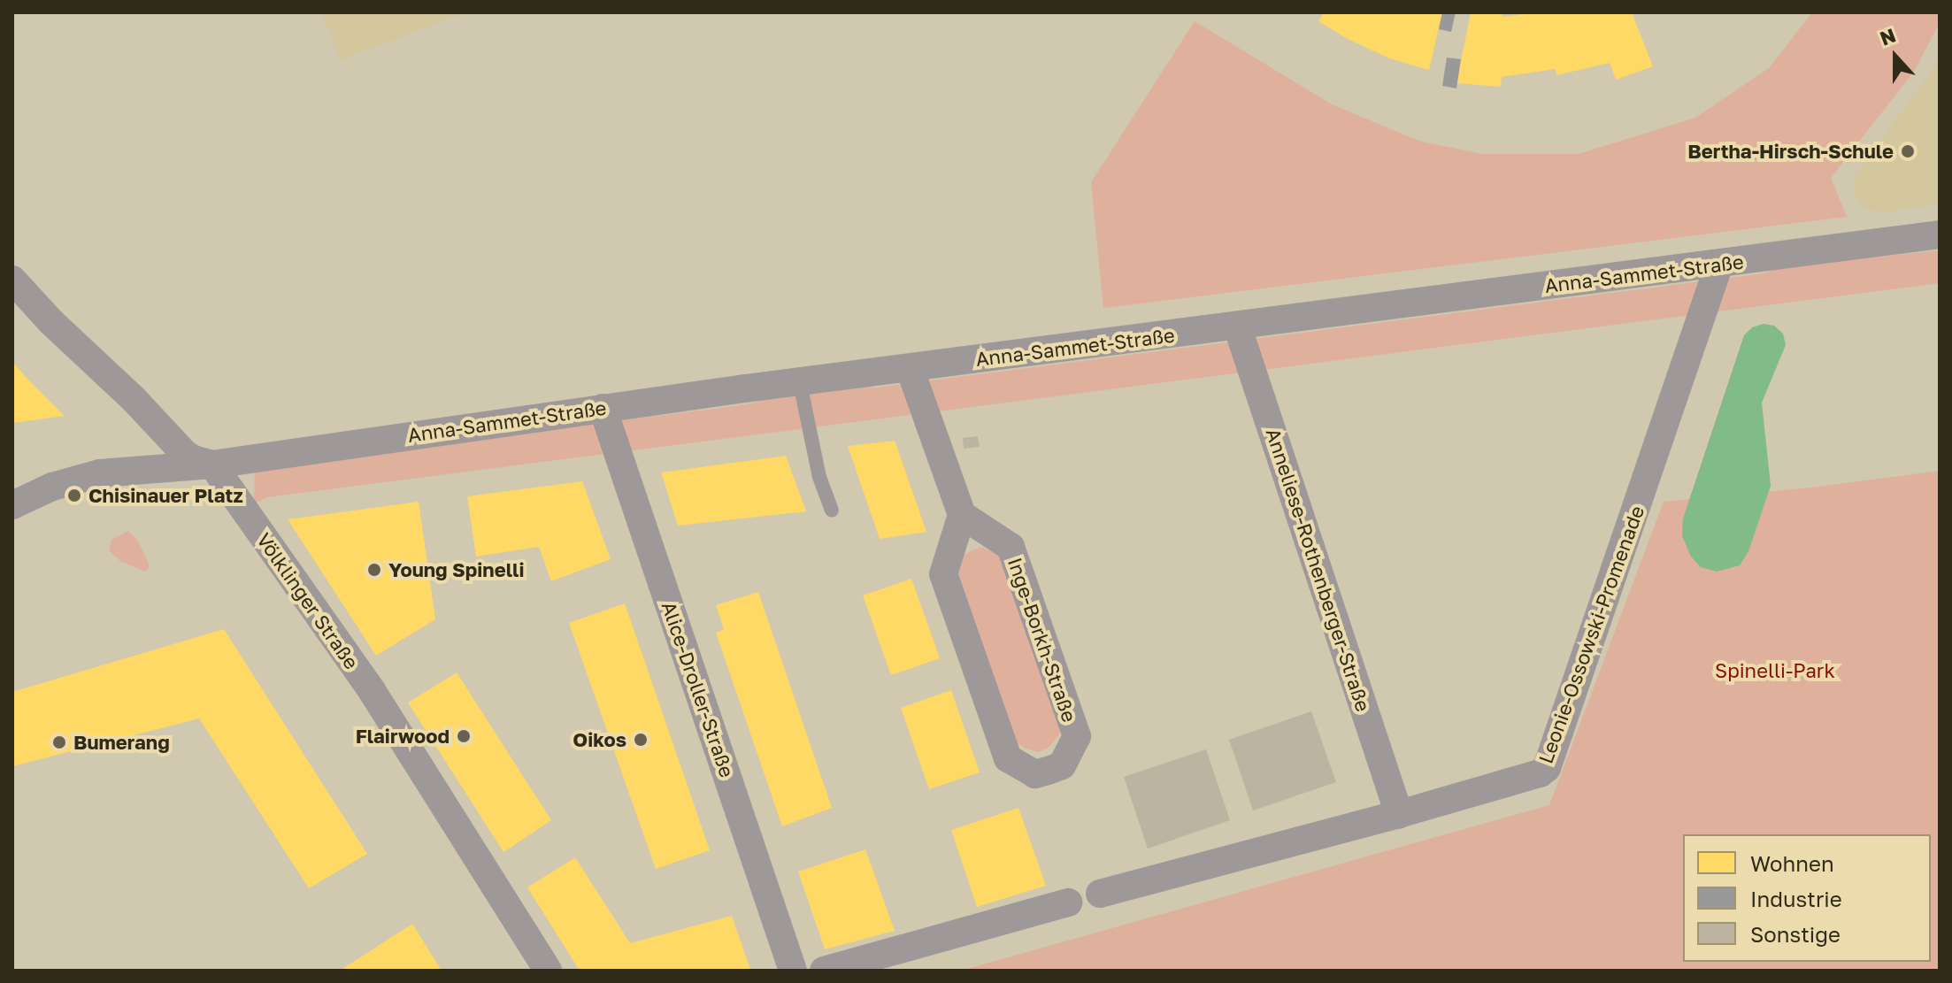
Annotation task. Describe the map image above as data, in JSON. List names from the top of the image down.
{
  "streets": {
    "street": [
      "Anna-Sammet-Straße",
      "Anneliese-Rothenberger-Straße",
      "Völklinger Straße",
      "Leonie-Ossowski-Promenade",
      "Inge-Borkh-Straße",
      "Alice-Droller-Straße"
    ]
  },
  "crossings": [
    ["Anna-Sammet-Straße", "Anneliese-Rothenberger-Straße"],
    ["Anna-Sammet-Straße", "Völklinger Straße"],
    ["Anna-Sammet-Straße", "Leonie-Ossowski-Promenade"],
    ["Anna-Sammet-Straße", "Alice-Droller-Straße"],
    ["Anneliese-Rothenberger-Straße", "Leonie-Ossowski-Promenade"]
  ],
  "parks": ["Spinelli-Park"],
  "places": [
    "Bertha-Hirsch-Schule",
    "Chisinauer Platz",
    "Young Spinelli",
    "Flairwood",
    "Oikos",
    "Bumerang"
  ],
  "legend": ["Wohnen", "Industrie", "Sonstige"],
  "north": "top"
}
